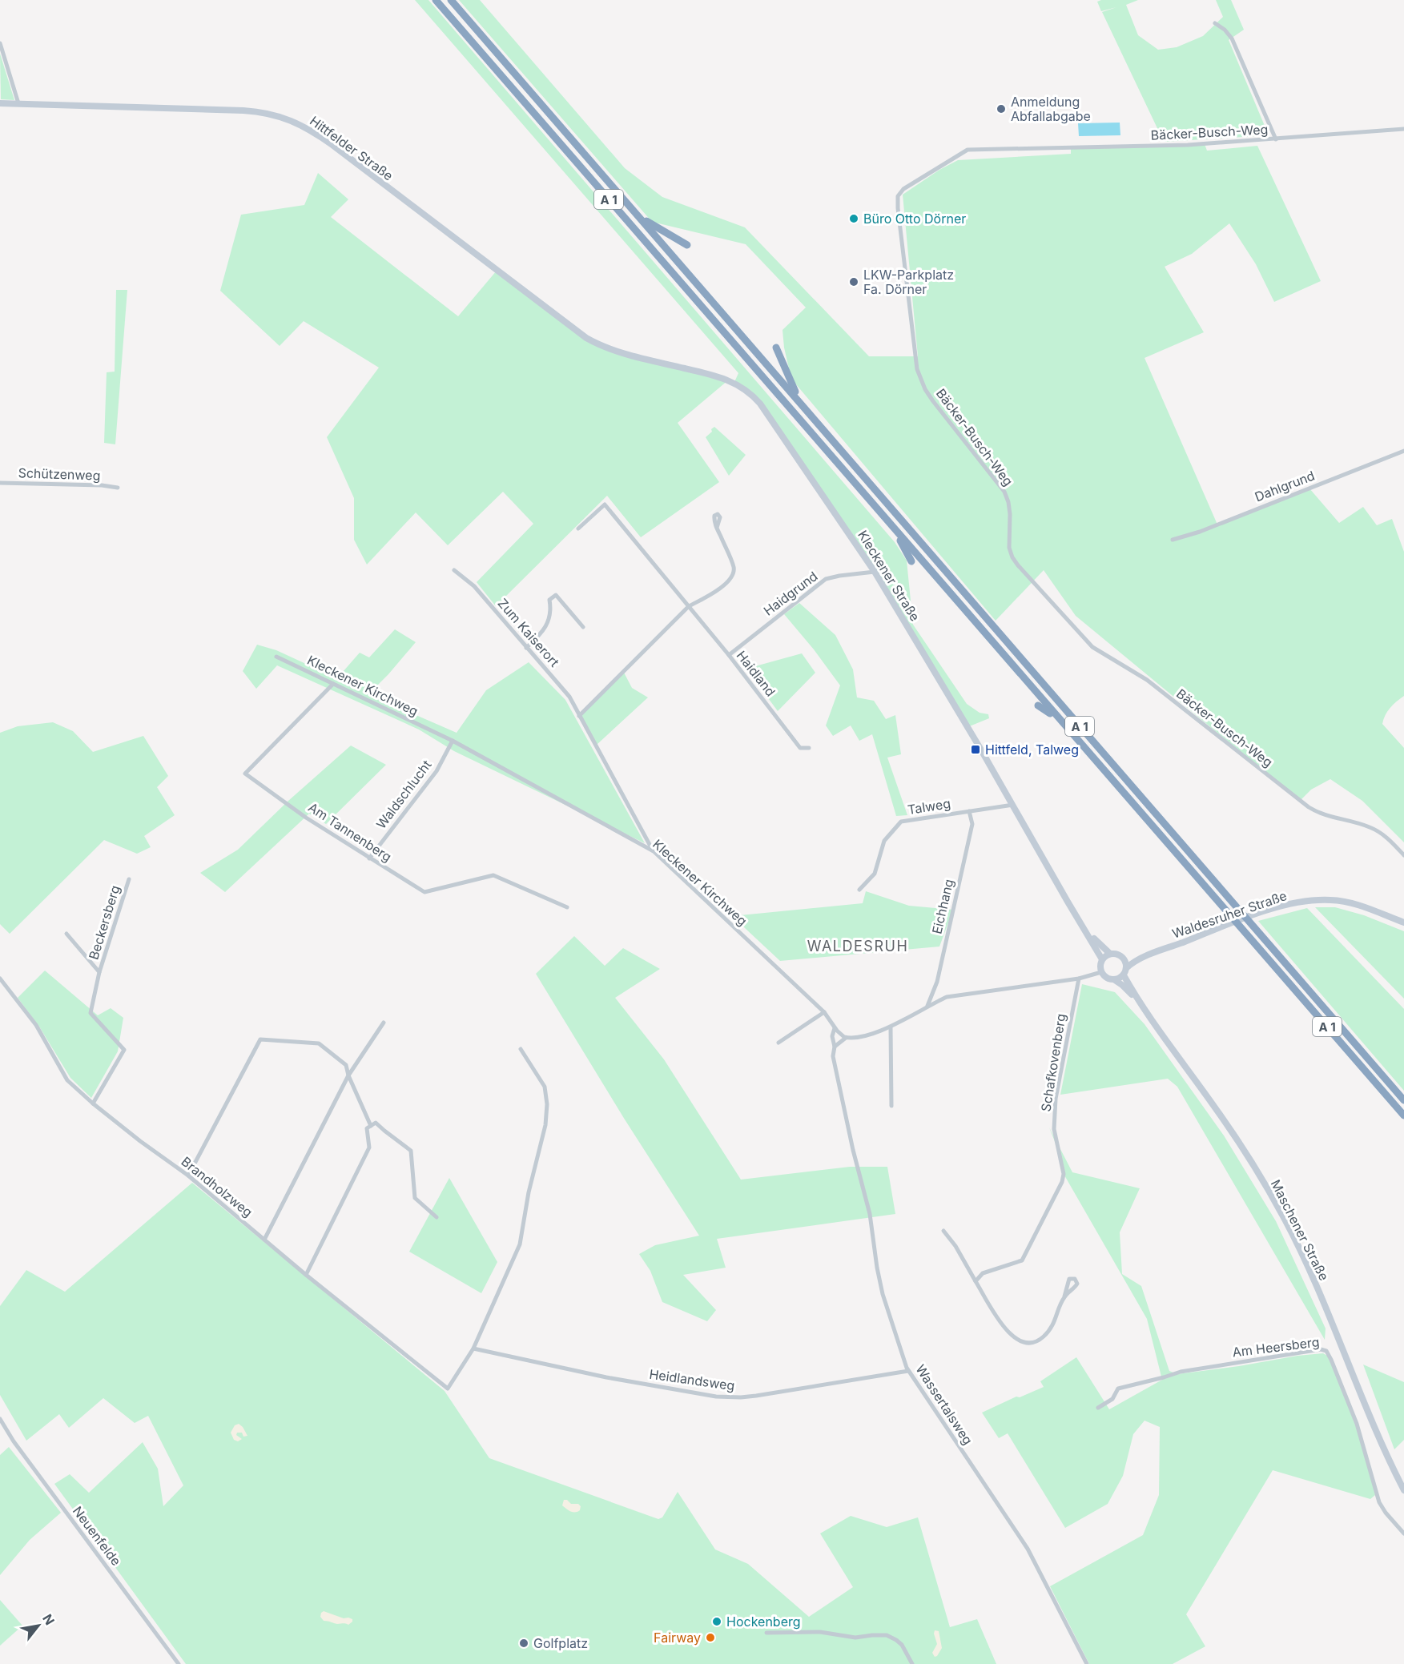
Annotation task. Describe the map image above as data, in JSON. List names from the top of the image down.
{
  "streets": {
    "highway": ["A 1"],
    "street": [
      "Bäcker-Busch-Weg",
      "Hittfelder Straße",
      "Schützenweg",
      "Dahlgrund",
      "Kleckener Straße",
      "Haidgrund",
      "Zum Kaiserort",
      "Haidland",
      "Kleckener Kirchweg",
      "Waldschlucht",
      "Talweg",
      "Am Tannenberg",
      "Eichhang",
      "Waldesruher Straße",
      "Beckersberg",
      "Schafkovenberg",
      "Brandholzweg",
      "Maschener Straße",
      "Am Heersberg",
      "Heidlandsweg",
      "Wassertalsweg",
      "Neuenfelde"
    ]
  },
  "crossings": [
    ["Hittfelder Straße", "Kleckener Straße"],
    ["Kleckener Straße", "Haidgrund"],
    ["Kleckener Straße", "Talweg"],
    ["Kleckener Straße", "Waldesruher Straße"],
    ["Kleckener Straße", "Maschener Straße"],
    ["Haidgrund", "Haidland"],
    ["Zum Kaiserort", "Kleckener Kirchweg"],
    ["Kleckener Kirchweg", "Waldschlucht"],
    ["Kleckener Kirchweg", "Am Tannenberg"],
    ["Kleckener Kirchweg", "Wassertalsweg"],
    ["Waldschlucht", "Am Tannenberg"],
    ["Talweg", "Eichhang"],
    ["Waldesruher Straße", "Maschener Straße"],
    ["Beckersberg", "Brandholzweg"],
    ["Brandholzweg", "Heidlandsweg"],
    ["Heidlandsweg", "Wassertalsweg"]
  ],
  "districts": ["WALDESRUH"],
  "places": {
    "other": [
      "Anmeldung Abfallabgabe",
      "Büro Otto Dörner",
      "LKW-Parkplatz Fa. Dörner",
      "Hockenberg",
      "Fairway",
      "Golfplatz"
    ],
    "transit": ["Hittfeld, Talweg"]
  },
  "north": "top right"
}
